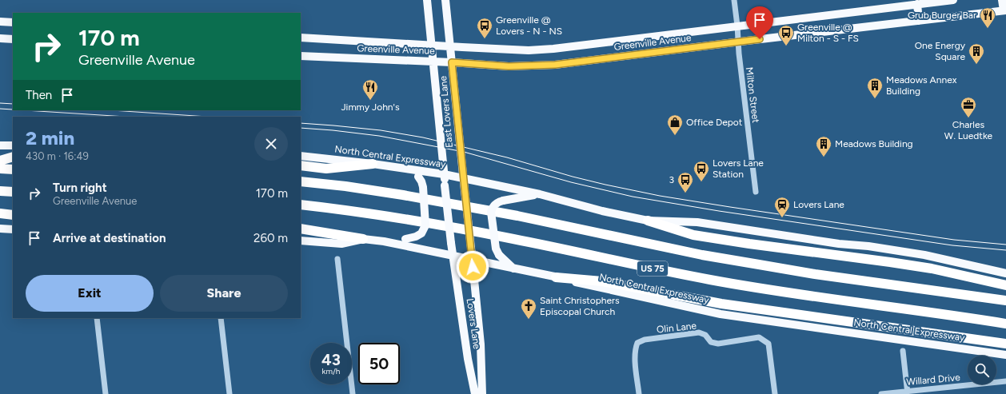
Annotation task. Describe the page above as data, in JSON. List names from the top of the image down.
{
  "streets": {
    "highway": ["North Central Expressway", "US 75"],
    "main road": ["Greenville Avenue", "East Lovers Lane", "Lovers Lane"],
    "street": ["Milton Street", "Olin Lane", "Willard Drive"]
  },
  "crossings": [
    ["Greenville Avenue", "Milton Street"],
    ["Greenville Avenue", "East Lovers Lane"],
    ["East Lovers Lane", "North Central Expressway"],
    ["East Lovers Lane", "Lovers Lane"],
    ["North Central Expressway", "Lovers Lane"]
  ],
  "places": {
    "restaurant": ["Grub Burger Bar", "Jimmy John's"],
    "bus stop": [
      "Greenville @ Lovers - N - NS",
      "Greenville @ Milton - S - FS",
      "Lovers Lane Station",
      "3"
    ],
    "building": ["One Energy Square", "Meadows Annex Building", "Meadows Building"],
    "office": ["Charles W. Luedtke"],
    "shop": ["Office Depot"],
    "station": ["Lovers Lane"],
    "church": ["Saint Christophers Episcopal Church"]
  },
  "page": {
    "turn": ["170 m", "Greenville Avenue"],
    "then": "Then",
    "heading": ["2 min", "430 m · 16:49"],
    "list": [
      {
        "name": "Turn right",
        "note": "Greenville Avenue",
        "value": "170 m"
      },
      {
        "name": "Arrive at destination",
        "value": "260 m"
      }
    ],
    "buttons": ["Exit", "Share"],
    "speed": "43 km/h",
    "limit": "50"
  }
}
